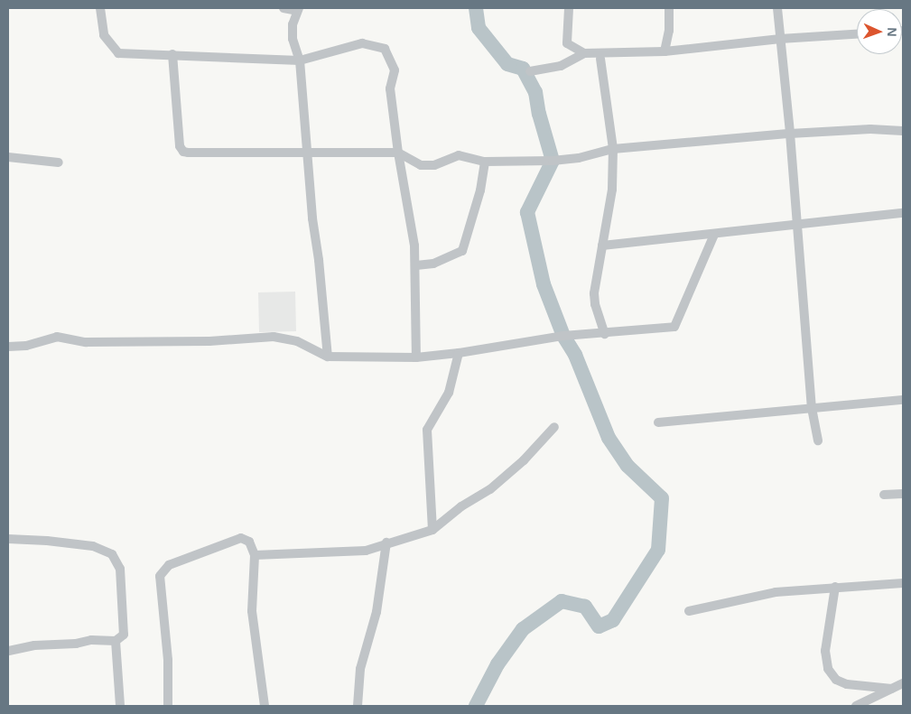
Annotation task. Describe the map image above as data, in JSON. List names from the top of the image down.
{
  "north": "right"
}
